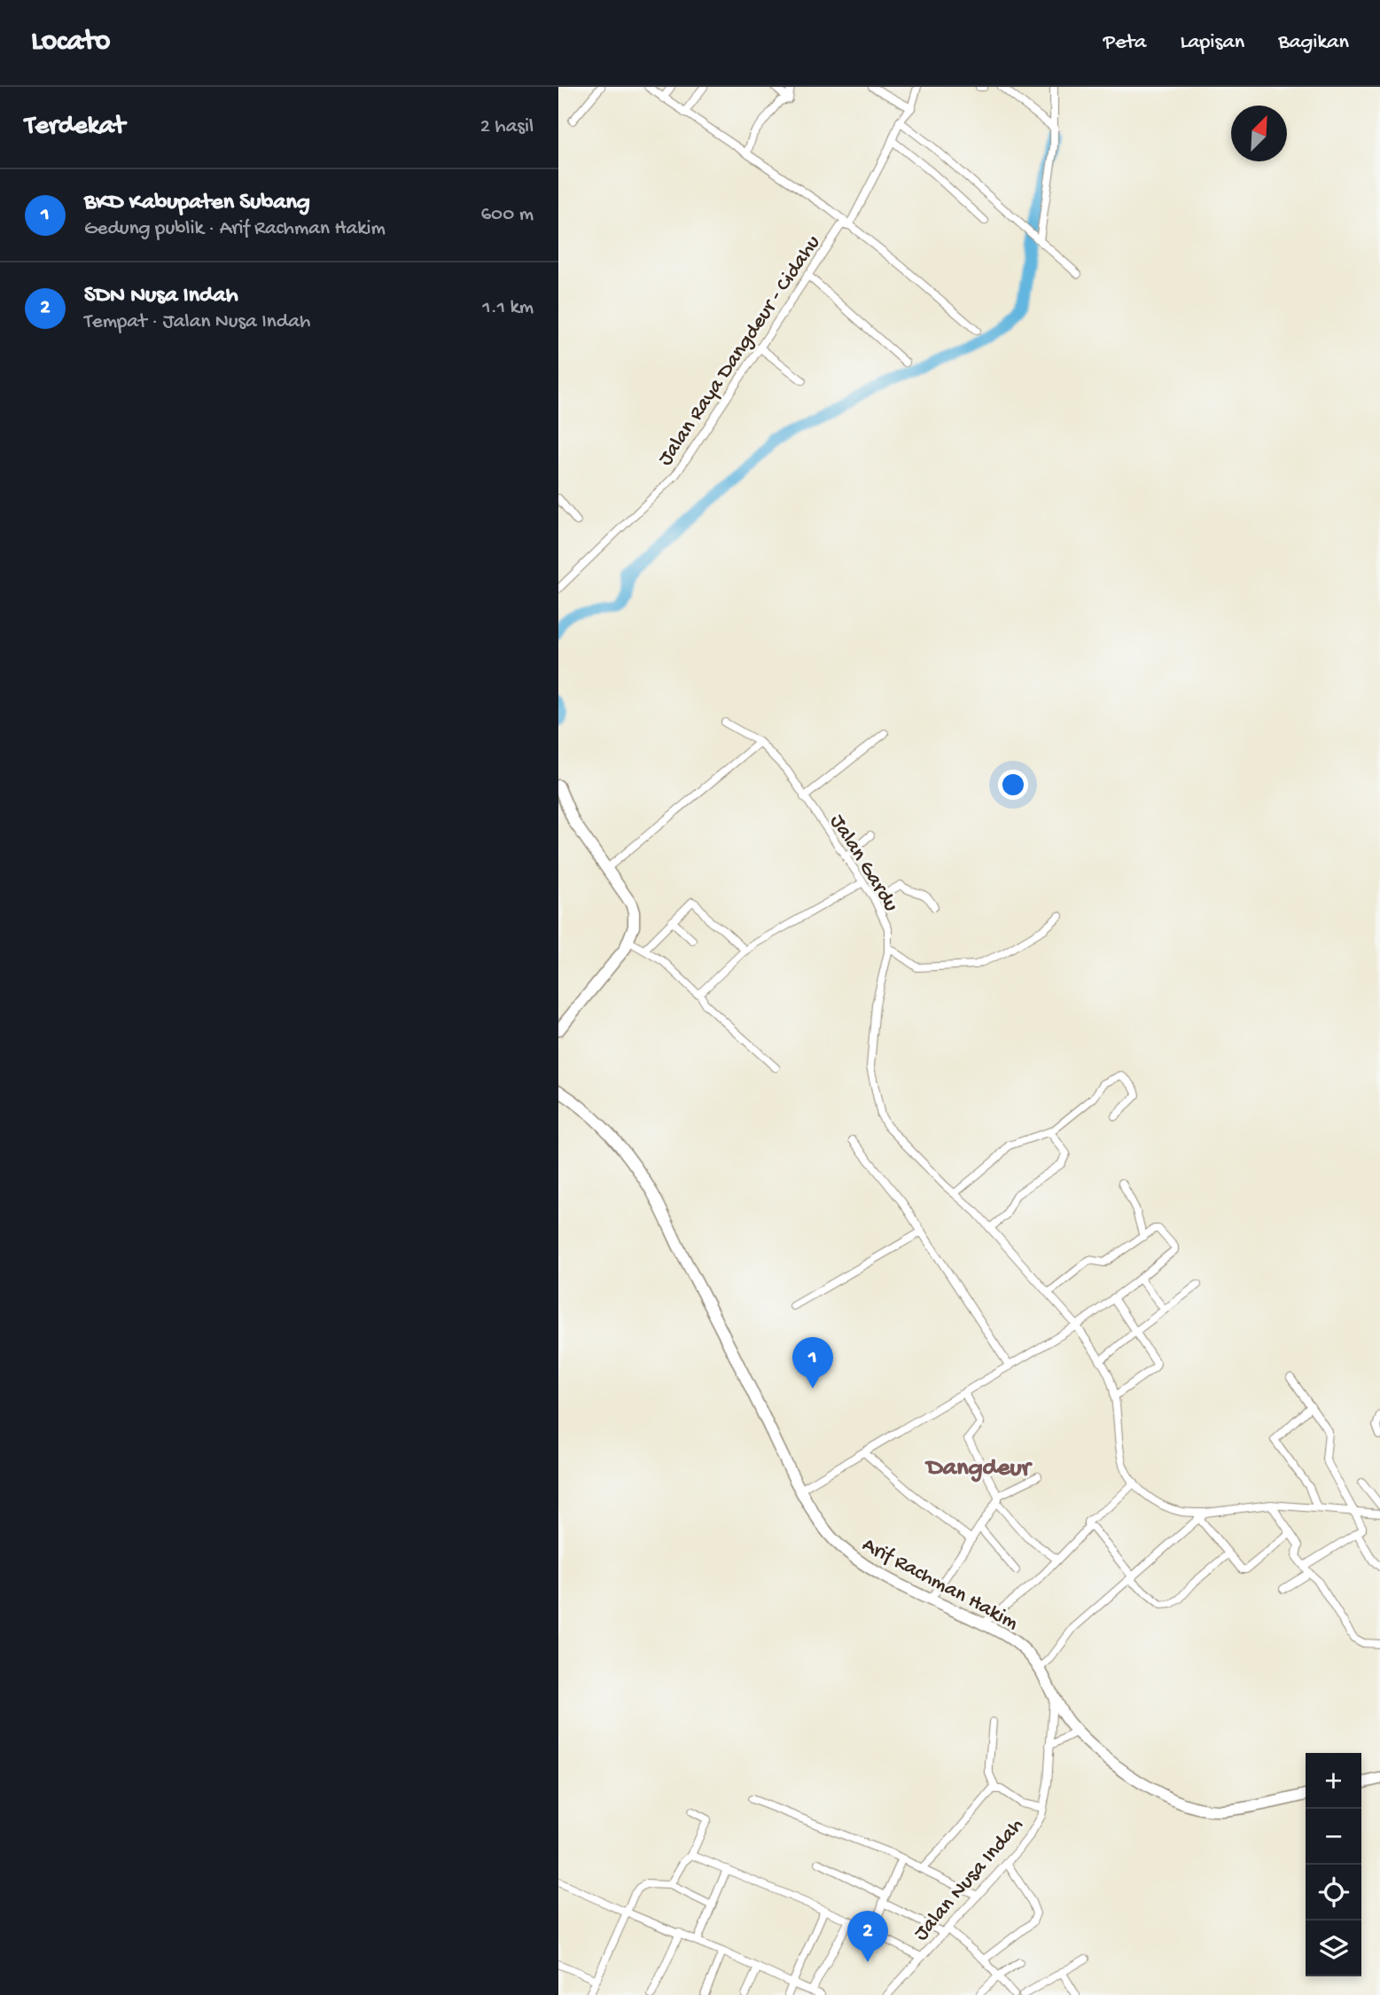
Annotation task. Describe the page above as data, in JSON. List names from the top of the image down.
{
  "streets": {
    "main road": ["Arif Rachman Hakim"],
    "street": ["Jalan Raya Dangdeur - Cidahu", "Jalan Gardu", "Jalan Nusa Indah"]
  },
  "crossings": [
    ["Arif Rachman Hakim", "Jalan Nusa Indah"]
  ],
  "districts": ["Dangdeur"],
  "north": "top right",
  "page": {
    "header": "Locato",
    "nav": ["Peta", "Lapisan", "Bagikan"],
    "heading": ["Terdekat", "2 hasil"],
    "list": [
      {
        "mark": "1",
        "name": "BKD Kabupaten Subang",
        "note": "Gedung publik · Arif Rachman Hakim",
        "value": "600 m"
      },
      {
        "mark": "2",
        "name": "SDN Nusa Indah",
        "note": "Tempat · Jalan Nusa Indah",
        "value": "1.1 km"
      }
    ],
    "pins": ["1", "2"],
    "map_buttons": ["+", "−"]
  }
}
